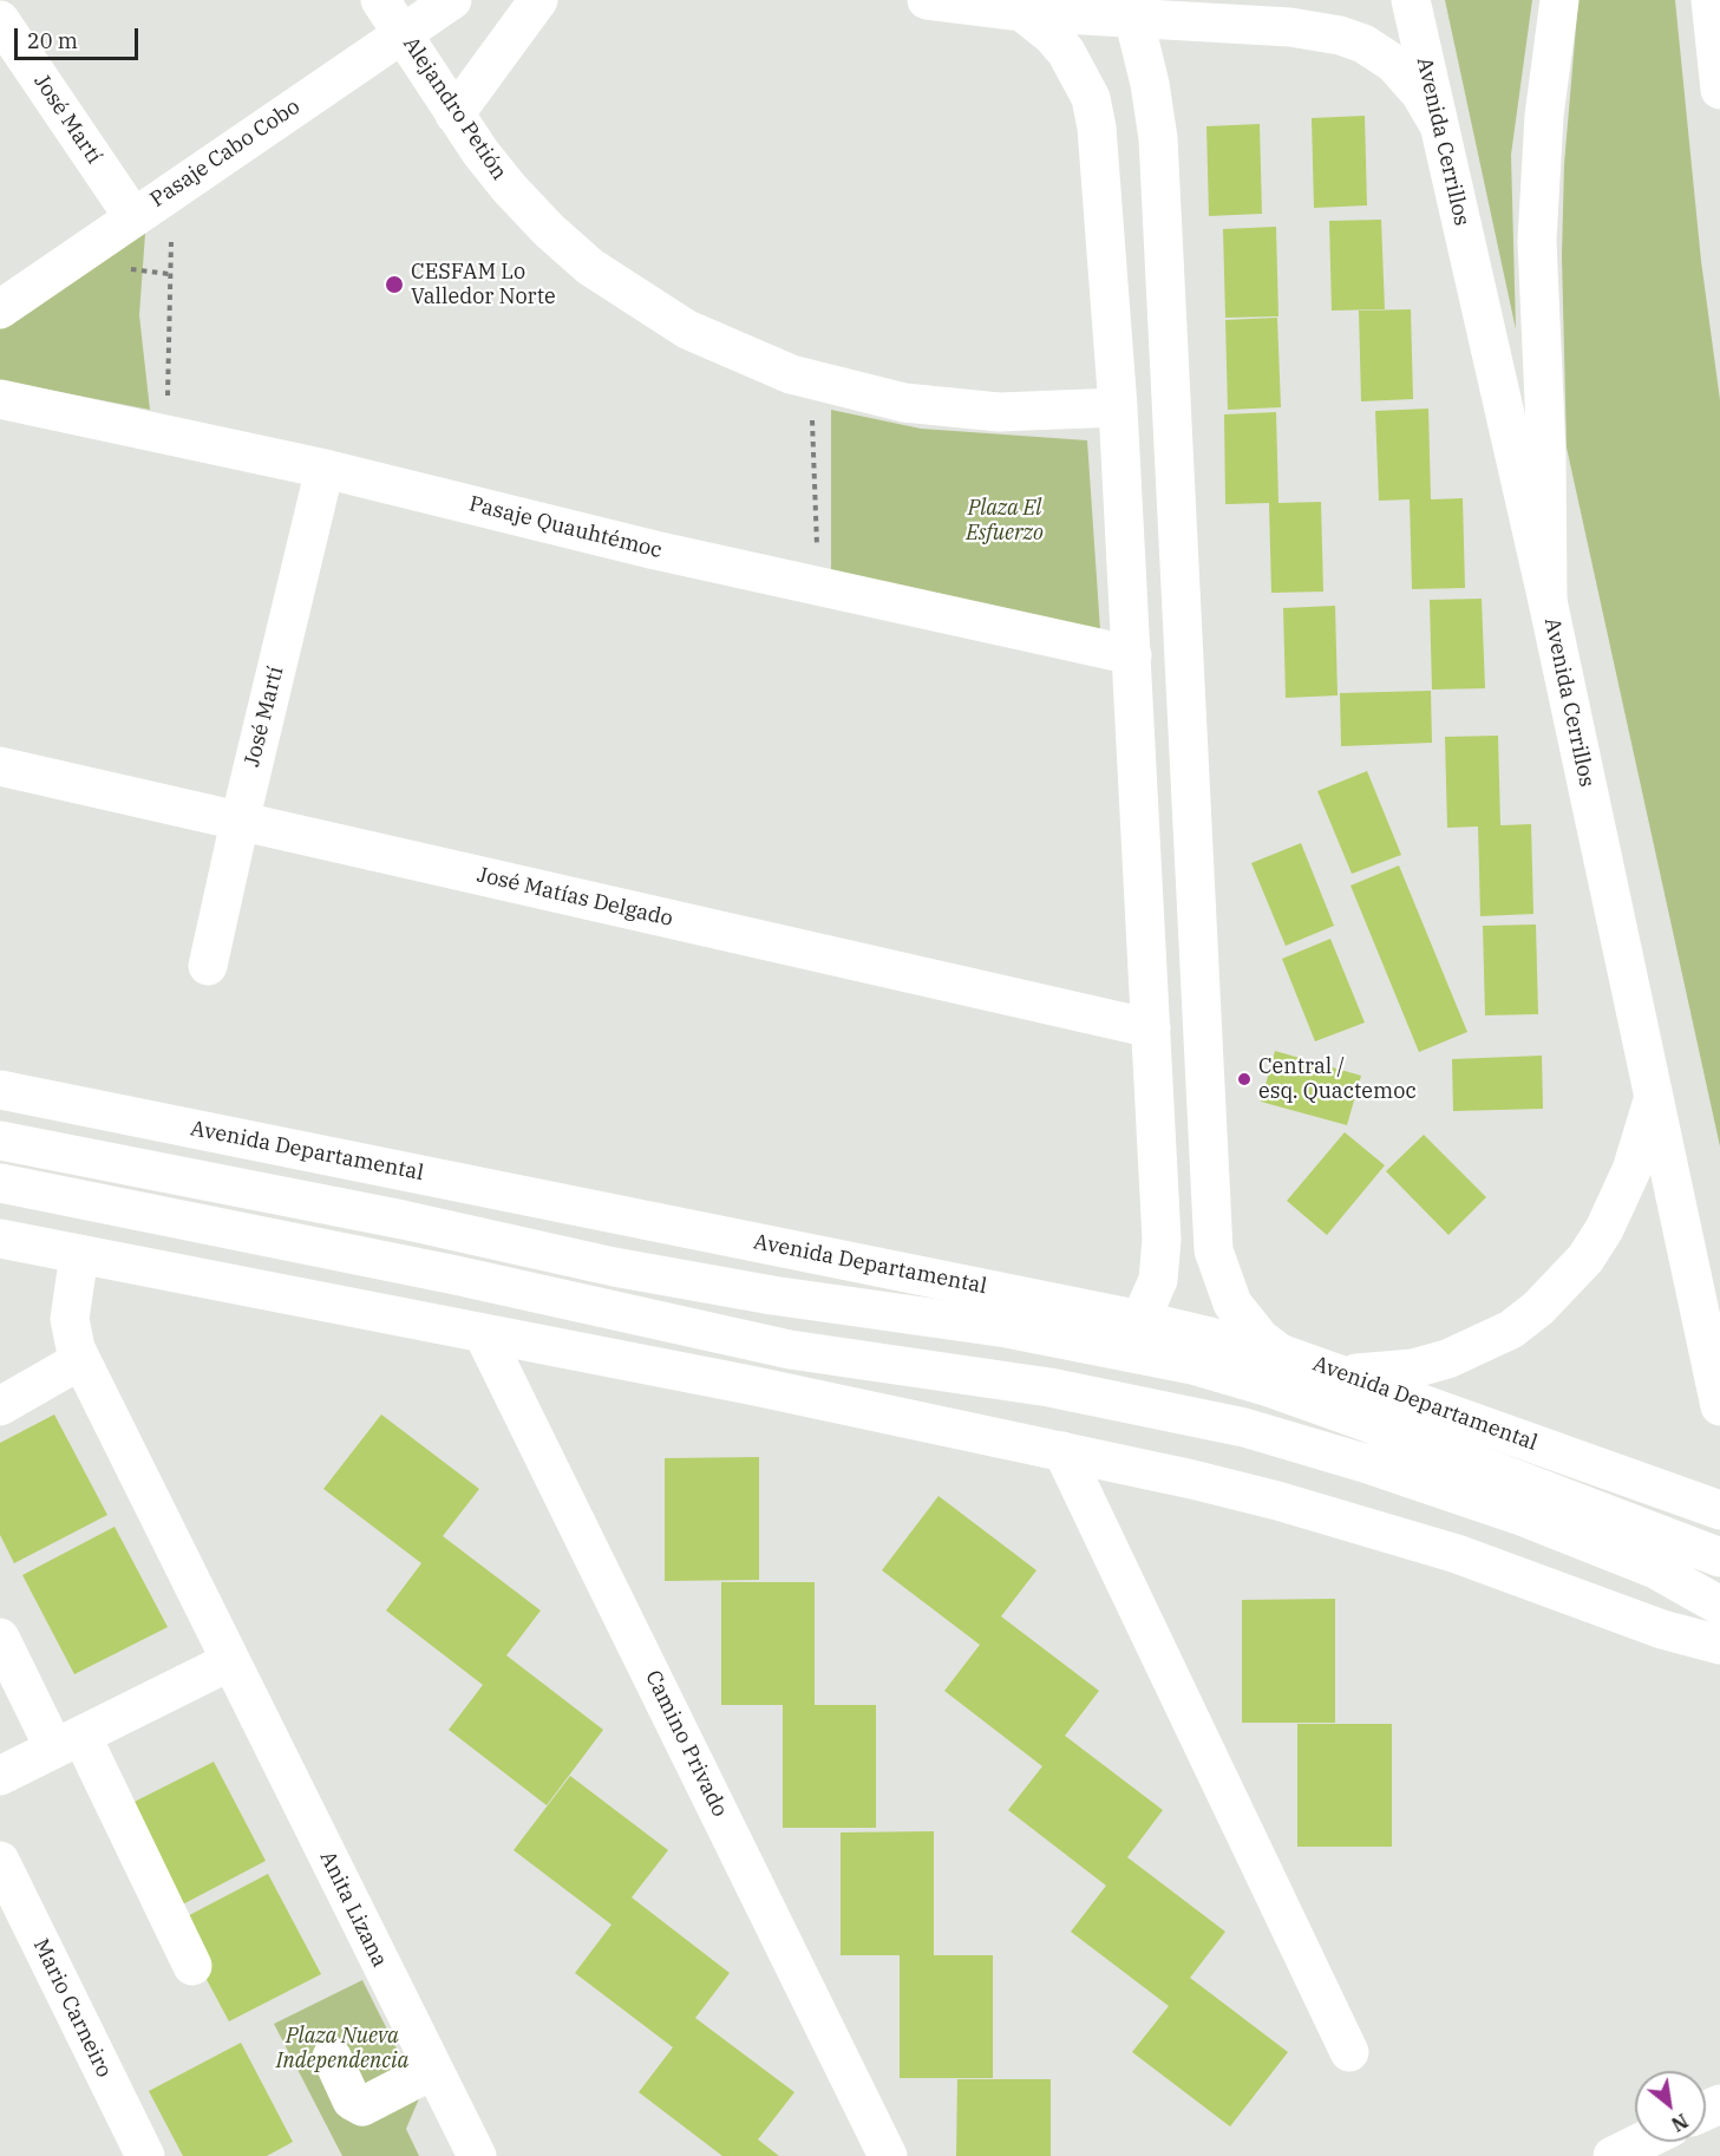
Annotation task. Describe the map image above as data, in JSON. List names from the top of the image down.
{
  "streets": {
    "main road": [
      "Alejandro Petión",
      "José Martí",
      "Avenida Cerrillos",
      "Pasaje Cabo Cobo",
      "Pasaje Quauhtémoc",
      "José Matías Delgado",
      "Avenida Departamental",
      "Camino Privado",
      "Anita Lizana",
      "Mario Carneiro"
    ]
  },
  "crossings": [
    ["Alejandro Petión", "Pasaje Cabo Cobo"],
    ["José Martí", "Pasaje Cabo Cobo"],
    ["José Martí", "Pasaje Quauhtémoc"],
    ["José Martí", "José Matías Delgado"]
  ],
  "parks": ["Plaza El Esfuerzo", "Plaza Nueva Independencia"],
  "places": ["CESFAM Lo Valledor Norte", "Central / esq. Quactemoc"],
  "scale_bar": "20 m",
  "north": "bottom right"
}
